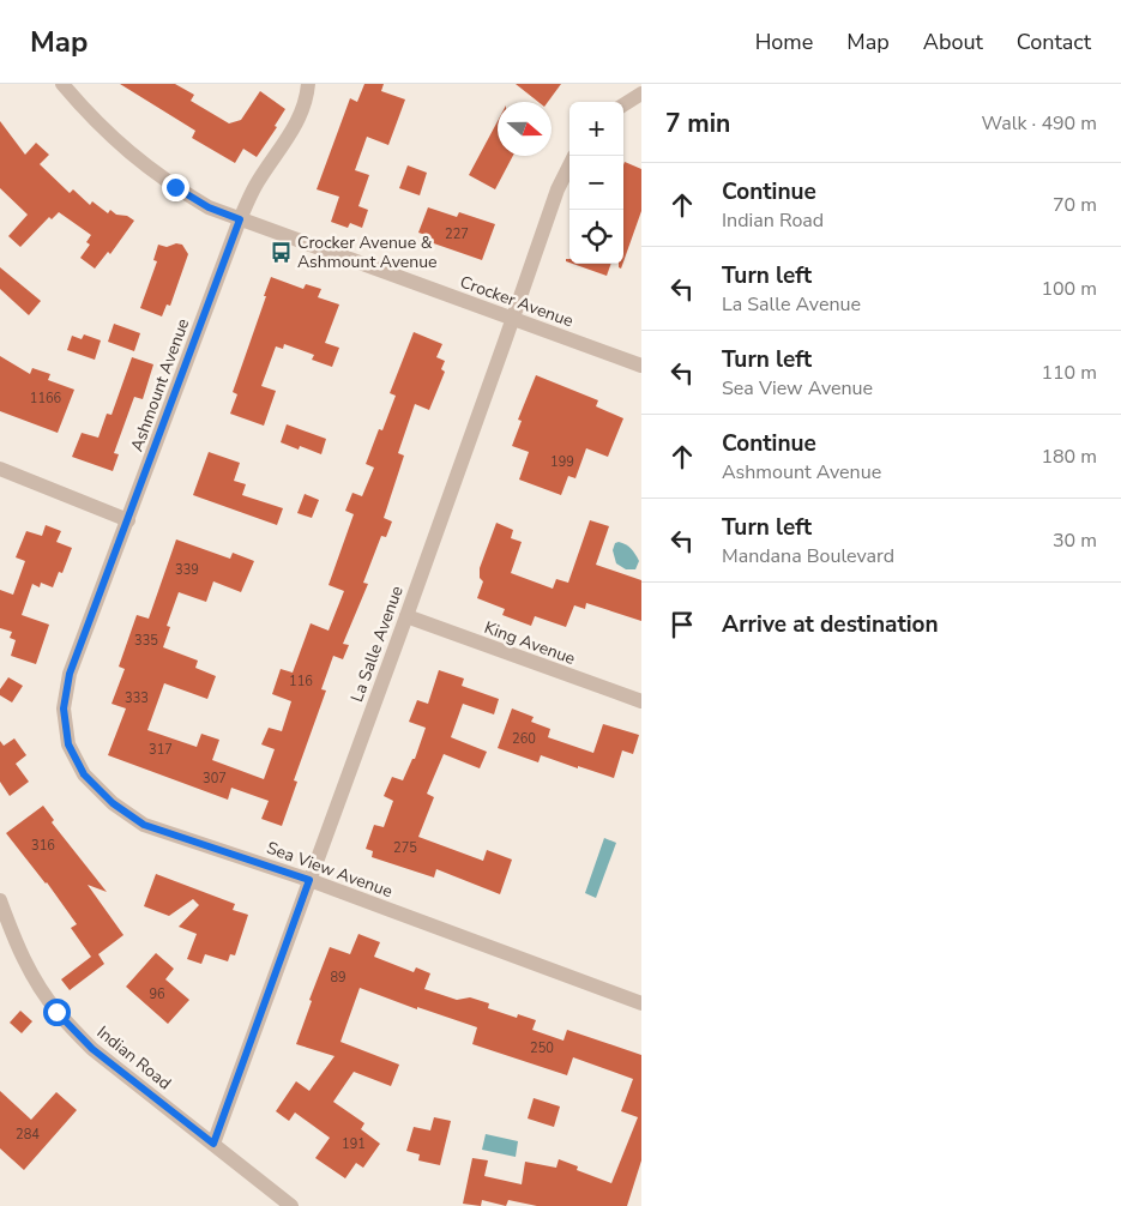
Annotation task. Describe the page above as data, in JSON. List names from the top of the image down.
{
  "streets": {
    "street": [
      "Crocker Avenue",
      "Ashmount Avenue",
      "King Avenue",
      "La Salle Avenue",
      "Sea View Avenue",
      "Indian Road"
    ]
  },
  "crossings": [
    ["Crocker Avenue", "Ashmount Avenue"],
    ["Crocker Avenue", "La Salle Avenue"],
    ["Ashmount Avenue", "Sea View Avenue"],
    ["King Avenue", "La Salle Avenue"],
    ["La Salle Avenue", "Sea View Avenue"],
    ["La Salle Avenue", "Indian Road"]
  ],
  "places": {
    "bus stop": ["Crocker Avenue & Ashmount Avenue"]
  },
  "house_numbers": [
    "227",
    "1166",
    "199",
    "339",
    "335",
    "116",
    "333",
    "260",
    "317",
    "307",
    "316",
    "275",
    "89",
    "96",
    "250",
    "284",
    "191"
  ],
  "north": "right",
  "page": {
    "header": "Map",
    "nav": [
      "Home",
      "Map",
      "About",
      "Contact"
    ],
    "heading": ["7 min", "Walk · 490 m"],
    "map_buttons": ["+", "−"],
    "list": [
      ["Continue", "Indian Road", "70 m"],
      ["Turn left", "La Salle Avenue", "100 m"],
      ["Turn left", "Sea View Avenue", "110 m"],
      ["Continue", "Ashmount Avenue", "180 m"],
      ["Turn left", "Mandana Boulevard", "30 m"],
      "Arrive at destination"
    ]
  }
}
